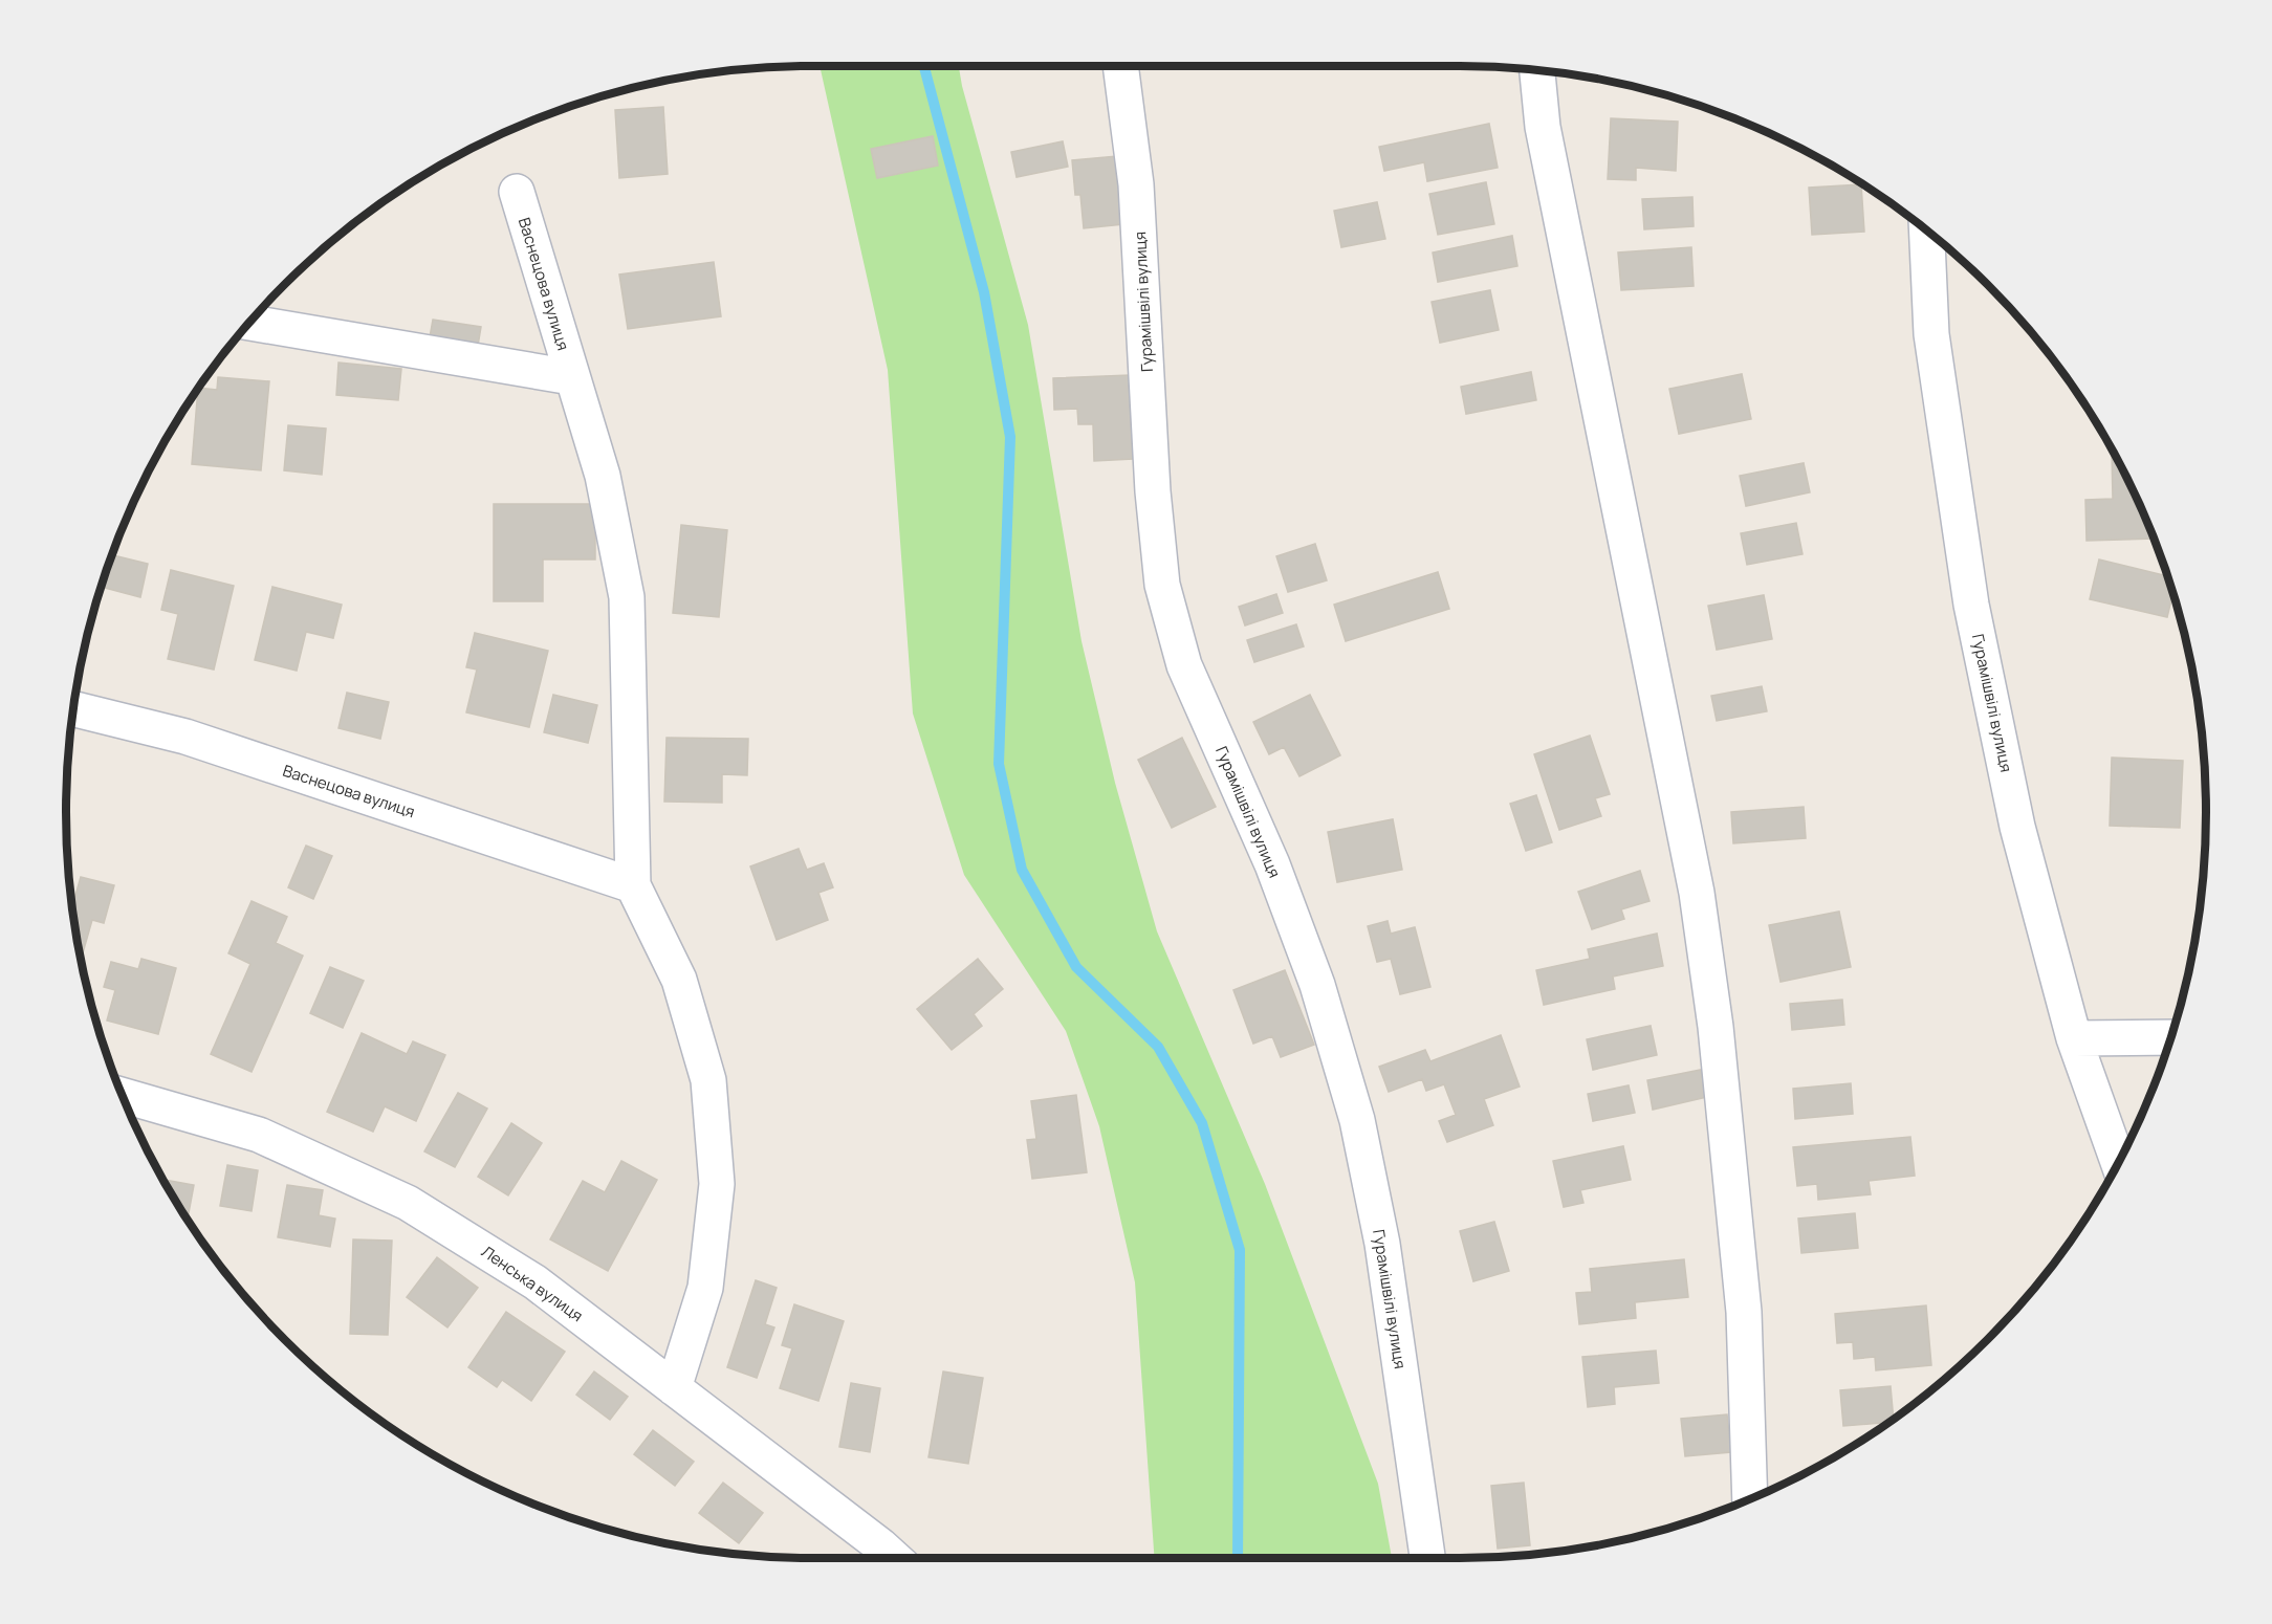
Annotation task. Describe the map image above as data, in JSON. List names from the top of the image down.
{
  "streets": {
    "street": ["Васнецова вулиця", "Гурамішвілі вулиця", "Ленська вулиця"]
  },
  "crossings": [
    ["Васнецова вулиця", "Ленська вулиця"]
  ]
}
